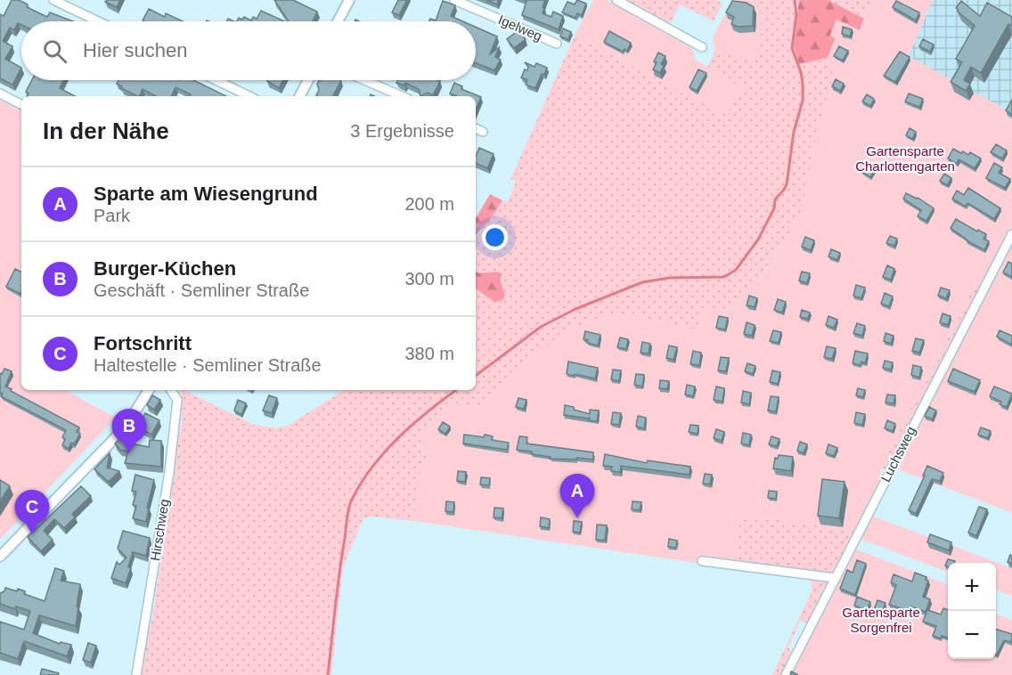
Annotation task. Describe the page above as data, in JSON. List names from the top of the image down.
{
  "streets": {
    "street": ["Igelweg", "Luchsweg", "Hirschweg"]
  },
  "parks": ["Gartensparte Charlottengarten", "Gartensparte Sorgenfrei"],
  "page": {
    "search": "Hier suchen",
    "heading": ["In der Nähe", "3 Ergebnisse"],
    "list": [
      {
        "mark": "A",
        "name": "Sparte am Wiesengrund",
        "note": "Park",
        "value": "200 m"
      },
      {
        "mark": "B",
        "name": "Burger-Küchen",
        "note": "Geschäft · Semliner Straße",
        "value": "300 m"
      },
      {
        "mark": "C",
        "name": "Fortschritt",
        "note": "Haltestelle · Semliner Straße",
        "value": "380 m"
      }
    ],
    "pins": ["B", "A", "C"],
    "map_buttons": ["+", "−"]
  }
}
